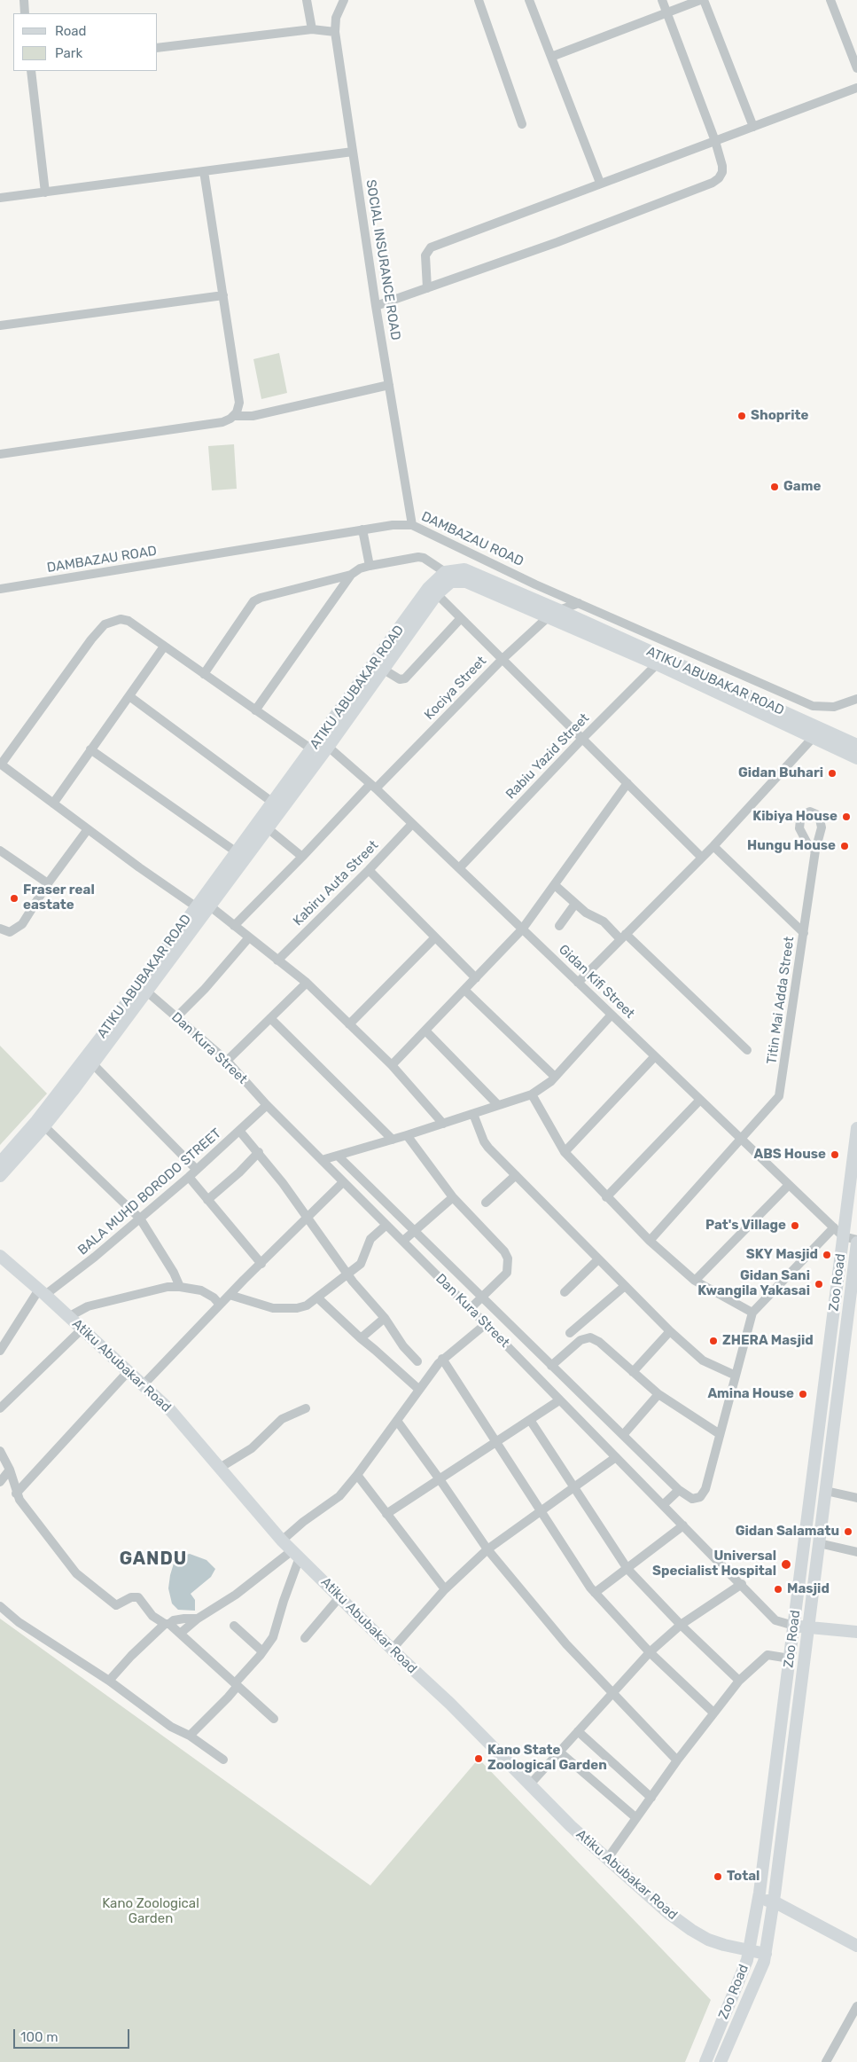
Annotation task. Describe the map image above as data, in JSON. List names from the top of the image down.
{
  "streets": {
    "street": [
      "SOCIAL INSURANCE ROAD",
      "DAMBAZAU ROAD",
      "ATIKU ABUBAKAR ROAD",
      "Kociya Street",
      "Rabiu Yazid Street",
      "Kabiru Auta Street",
      "Gidan Kifi Street",
      "Titin Mai Adda Street",
      "Dan Kura Street",
      "BALA MUHD BORODO STREET",
      "Zoo Road",
      "Atiku Abubakar Road"
    ]
  },
  "crossings": [
    ["SOCIAL INSURANCE ROAD", "DAMBAZAU ROAD"],
    ["DAMBAZAU ROAD", "Kociya Street"],
    ["ATIKU ABUBAKAR ROAD", "Kociya Street"],
    ["ATIKU ABUBAKAR ROAD", "Gidan Kifi Street"],
    ["ATIKU ABUBAKAR ROAD", "Dan Kura Street"],
    ["Kociya Street", "Gidan Kifi Street"],
    ["Rabiu Yazid Street", "Gidan Kifi Street"],
    ["Kabiru Auta Street", "Gidan Kifi Street"],
    ["Gidan Kifi Street", "Titin Mai Adda Street"],
    ["Gidan Kifi Street", "Zoo Road"],
    ["Dan Kura Street", "BALA MUHD BORODO STREET"],
    ["Dan Kura Street", "Zoo Road"],
    ["BALA MUHD BORODO STREET", "Atiku Abubakar Road"],
    ["Zoo Road", "Atiku Abubakar Road"]
  ],
  "districts": ["GANDU"],
  "parks": ["Kano Zoological Garden"],
  "places": [
    "Shoprite",
    "Game",
    "Gidan Buhari",
    "Kibiya House",
    "Hungu House",
    "Fraser real eastate",
    "ABS House",
    "Pat's Village",
    "SKY Masjid",
    "Gidan Sani Kwangila Yakasai",
    "ZHERA Masjid",
    "Amina House",
    "Gidan Salamatu",
    "Universal Specialist Hospital",
    "Masjid",
    "Kano State Zoological Garden",
    "Total"
  ],
  "legend": ["Road", "Park"],
  "scale_bar": "100 m"
}
